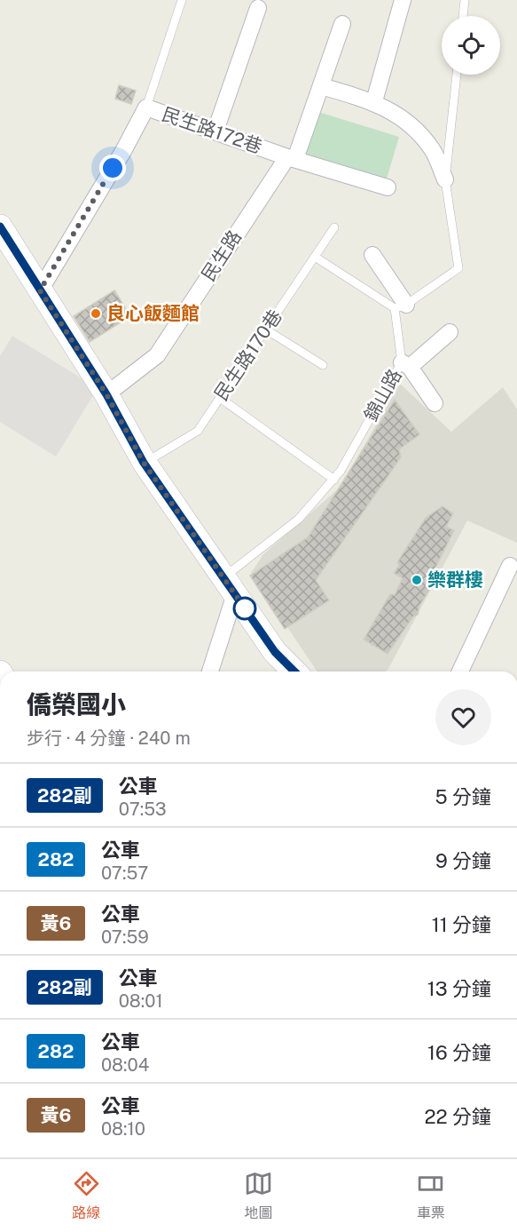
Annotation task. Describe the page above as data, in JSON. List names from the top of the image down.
{
  "streets": {
    "street": ["民生路172巷", "民生路"],
    "lane": ["民生路170巷", "錦山路"]
  },
  "crossings": [
    ["民生路172巷", "民生路"]
  ],
  "places": ["良心飯麵館", "樂群樓"],
  "lines": ["bus line 282副"],
  "page": {
    "heading": ["僑榮國小", "步行 · 4 分鐘 · 240 m"],
    "list": [
      {
        "mark": "282副",
        "name": "公車",
        "note": "07:53",
        "value": "5 分鐘"
      },
      {
        "mark": "282",
        "name": "公車",
        "note": "07:57",
        "value": "9 分鐘"
      },
      {
        "mark": "黃6",
        "name": "公車",
        "note": "07:59",
        "value": "11 分鐘"
      },
      {
        "mark": "282副",
        "name": "公車",
        "note": "08:01",
        "value": "13 分鐘"
      },
      {
        "mark": "282",
        "name": "公車",
        "note": "08:04",
        "value": "16 分鐘"
      },
      {
        "mark": "黃6",
        "name": "公車",
        "note": "08:10",
        "value": "22 分鐘"
      }
    ],
    "tabs": ["路線", "地圖", "車票"]
  }
}
